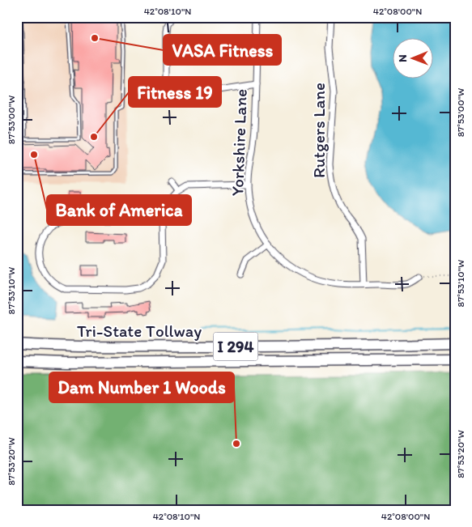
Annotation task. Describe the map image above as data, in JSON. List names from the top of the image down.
{
  "streets": {
    "highway": ["Tri-State Tollway", "I 294"],
    "street": ["Rutgers Lane", "Yorkshire Lane"]
  },
  "crossings": [
    ["Rutgers Lane", "Yorkshire Lane"]
  ],
  "places": [
    "VASA Fitness",
    "Fitness 19",
    "Bank of America",
    "Dam Number 1 Woods"
  ],
  "north": "left",
  "coordinates": [
    "42°08'10\"N",
    "42°08'00\"N",
    "87°53'00\"W",
    "87°53'10\"W",
    "87°53'20\"W"
  ]
}
